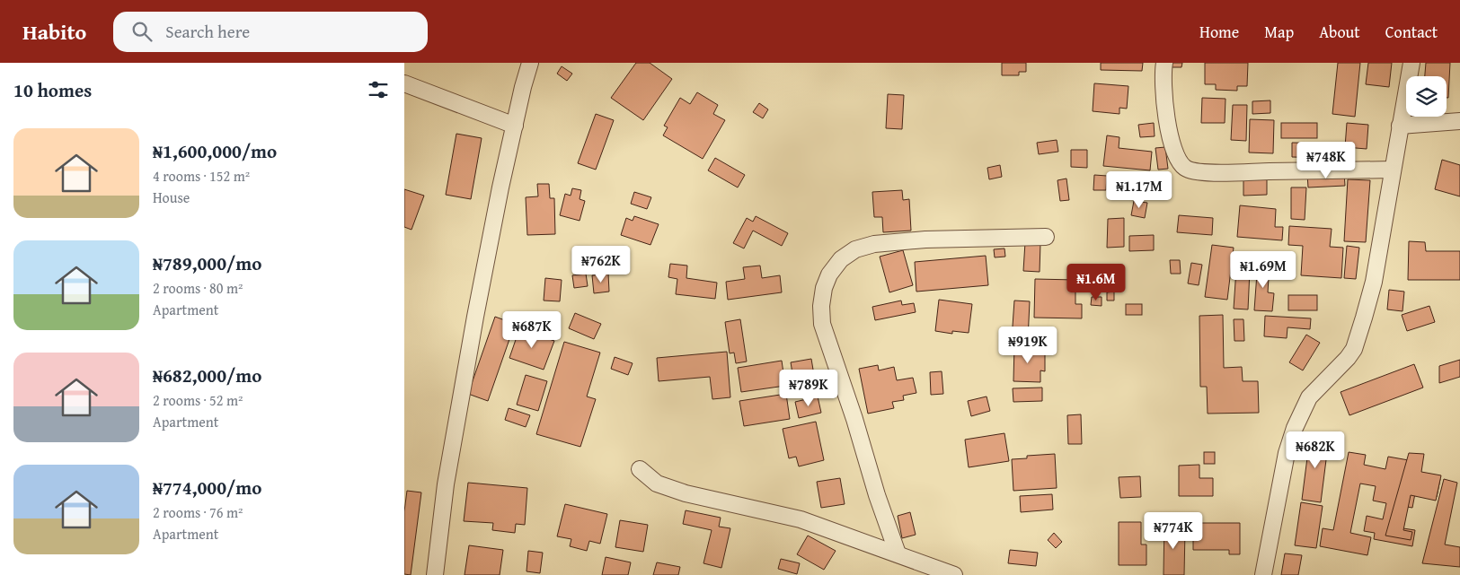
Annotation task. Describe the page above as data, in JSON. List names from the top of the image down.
{
  "page": {
    "header": "Habito",
    "search": "Search here",
    "nav": [
      "Home",
      "Map",
      "About",
      "Contact"
    ],
    "heading": "10 homes",
    "list": [
      {
        "name": "₦1,600,000/mo",
        "note": "4 rooms · 152 m² · House"
      },
      {
        "name": "₦789,000/mo",
        "note": "2 rooms · 80 m² · Apartment"
      },
      {
        "name": "₦682,000/mo",
        "note": "2 rooms · 52 m² · Apartment"
      },
      {
        "name": "₦774,000/mo",
        "note": "2 rooms · 76 m² · Apartment"
      }
    ],
    "price": [
      "₦748K",
      "₦1.17M",
      "₦762K",
      "₦1.69M",
      "₦1.6M",
      "₦687K",
      "₦919K",
      "₦789K",
      "₦682K",
      "₦774K"
    ]
  }
}
